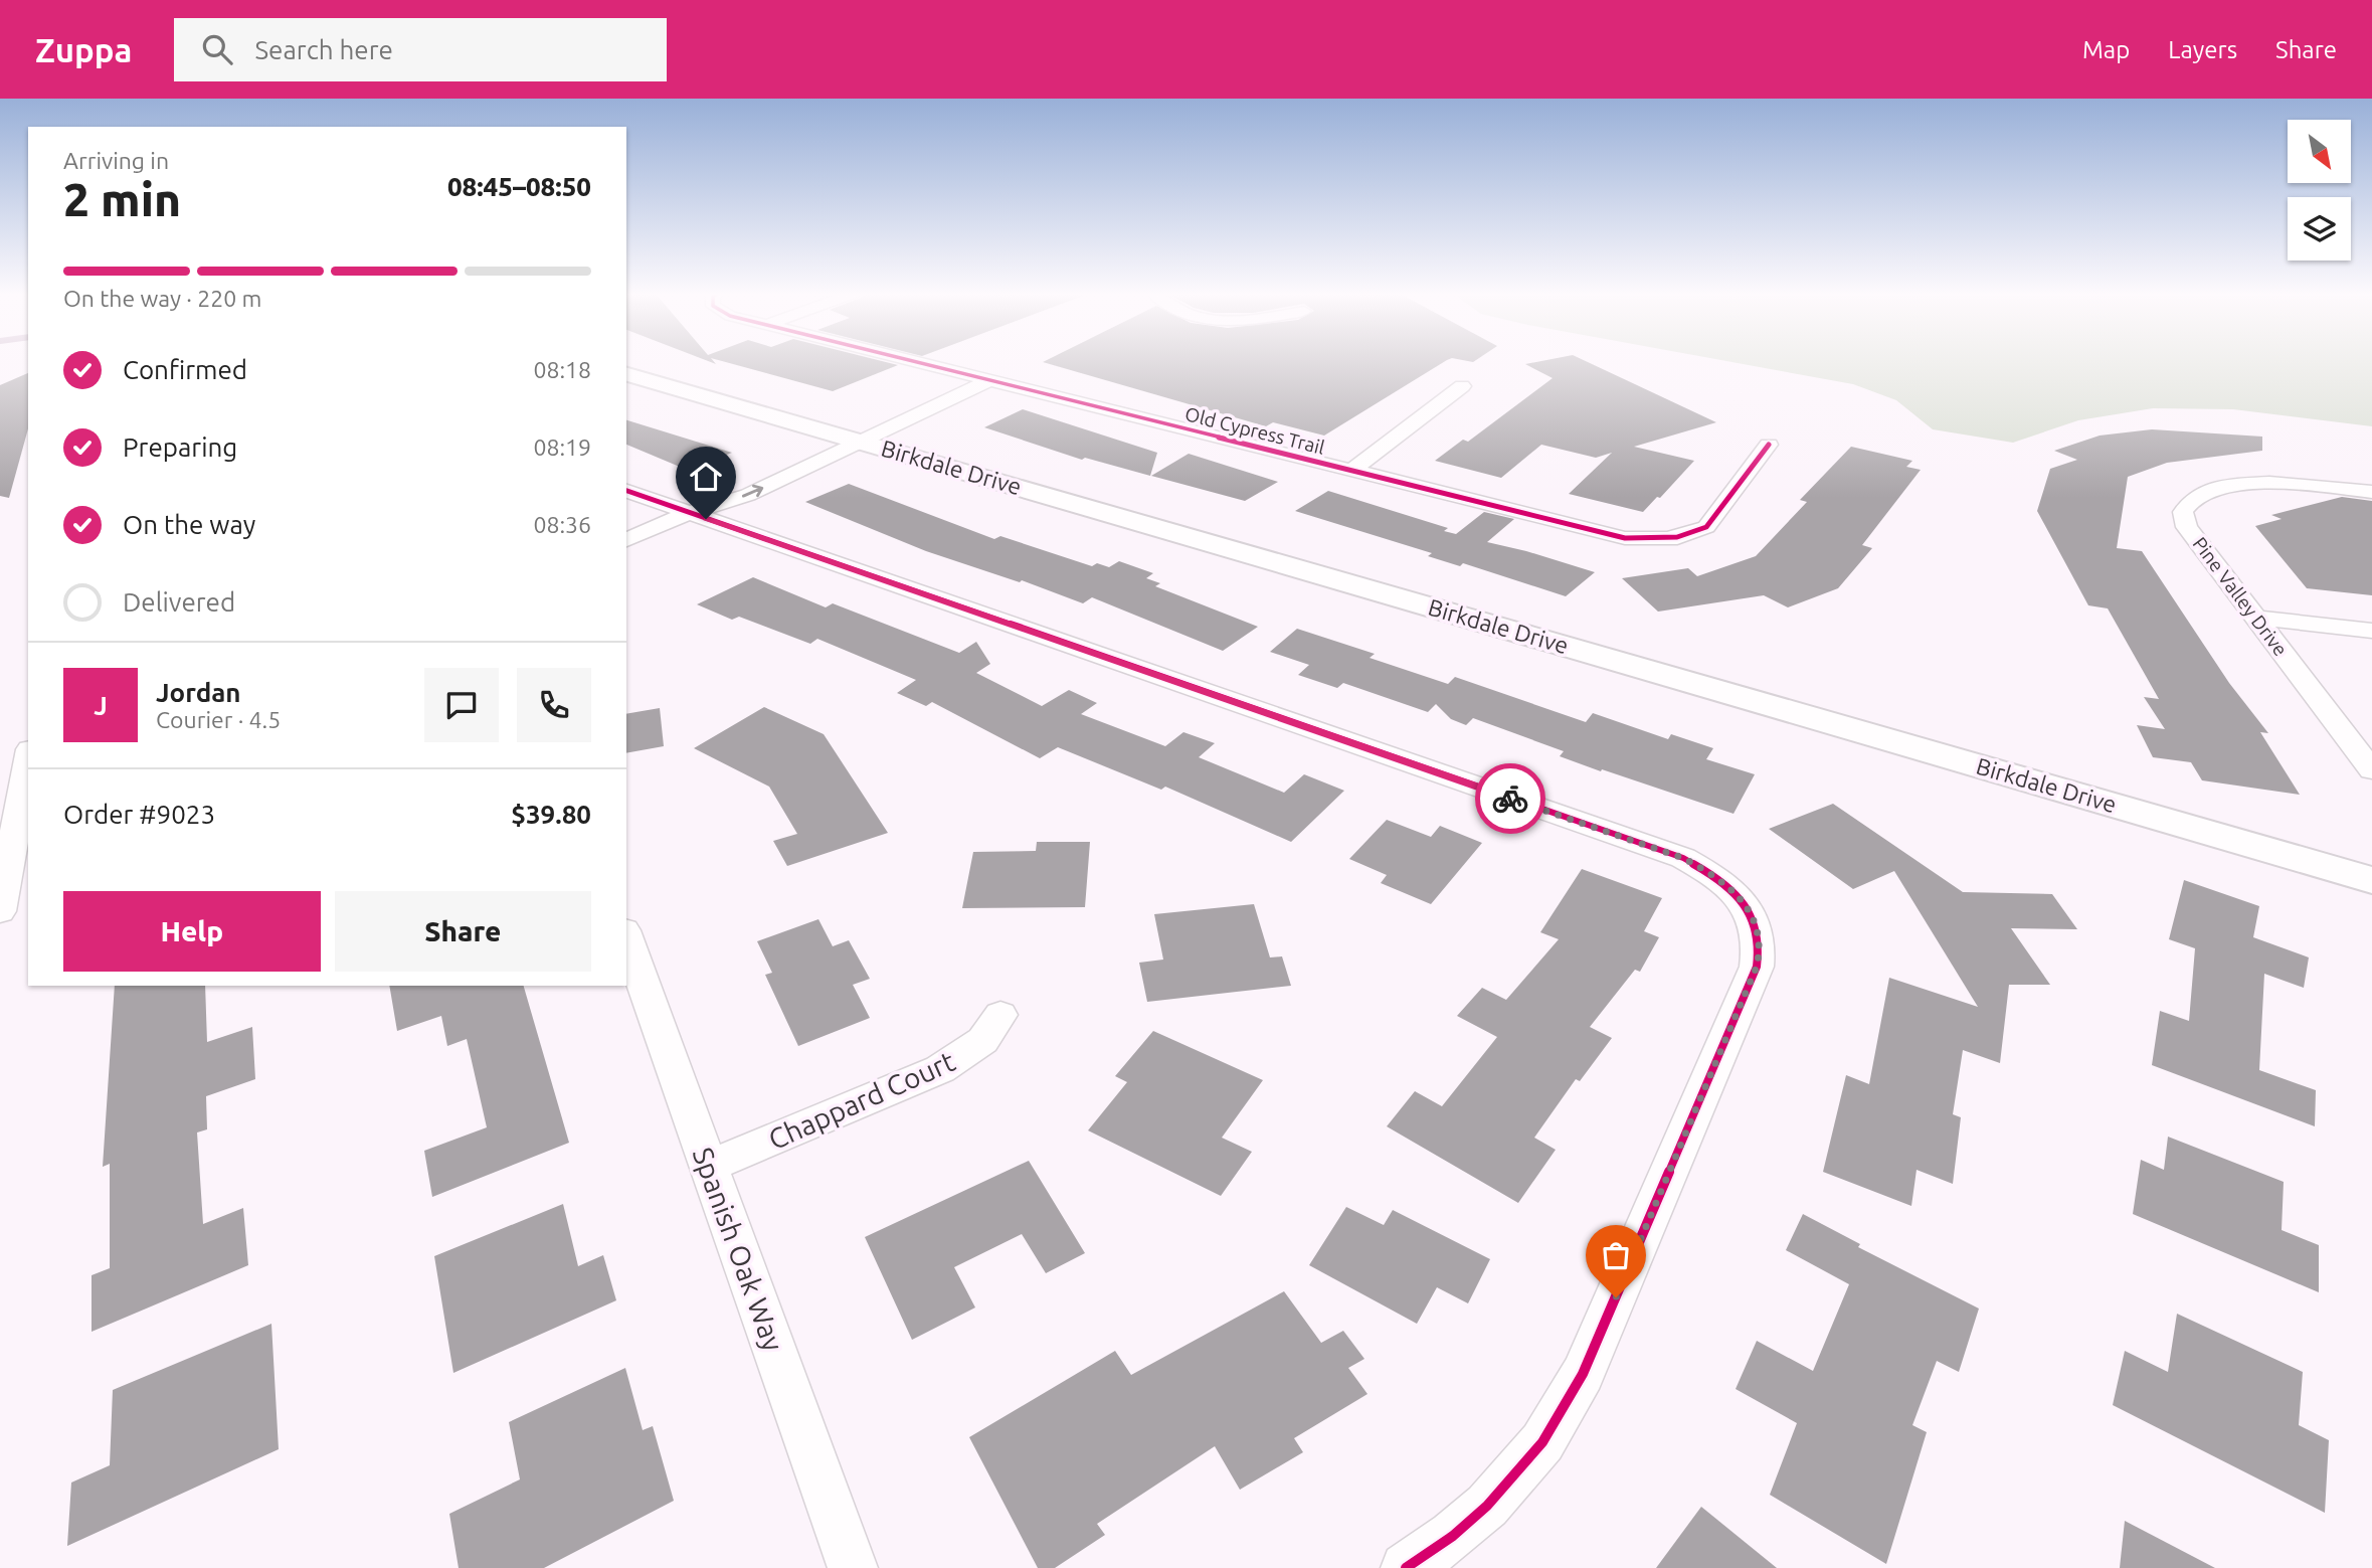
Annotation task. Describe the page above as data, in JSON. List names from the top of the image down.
{
  "streets": {
    "street": [
      "Old Cypress Trail",
      "Birkdale Drive",
      "Pine Valley Drive",
      "Chappard Court",
      "Spanish Oak Way"
    ]
  },
  "crossings": [
    ["Chappard Court", "Spanish Oak Way"]
  ],
  "north": "bottom right",
  "page": {
    "header": "Zuppa",
    "search": "Search here",
    "nav": ["Map", "Layers", "Share"],
    "heading": ["2 min", "Arriving in", "08:45–08:50"],
    "panel": [
      "Jordan",
      "Courier · 4.5",
      "Order #9023",
      "$39.80"
    ],
    "bar": "On the way · 220 m",
    "list": [
      ["Confirmed", "08:18"],
      ["Preparing", "08:19"],
      ["On the way", "08:36"],
      "Delivered"
    ],
    "round": "J",
    "buttons": ["Help", "Share"]
  }
}
